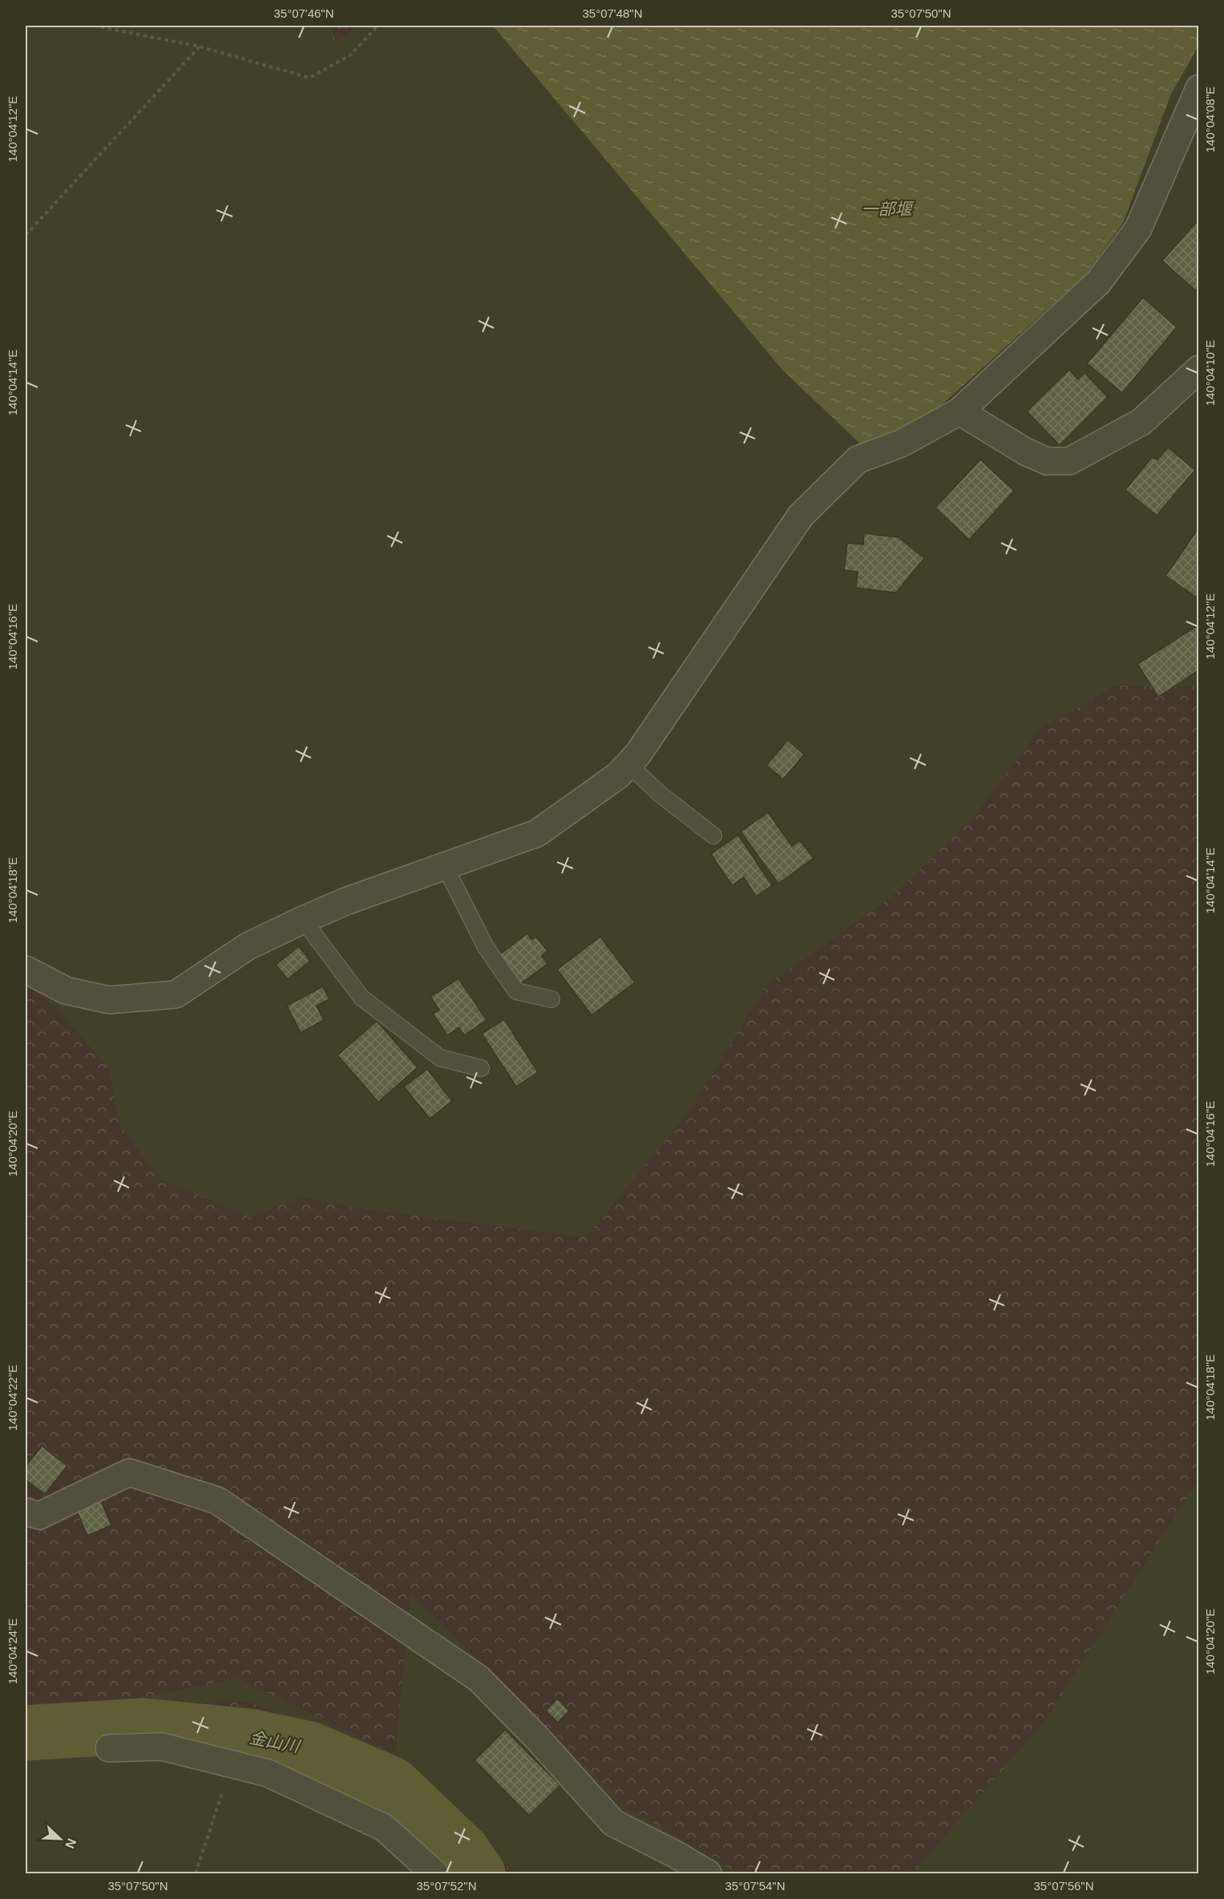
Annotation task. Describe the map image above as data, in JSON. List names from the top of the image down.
{
  "water": ["一部堰", "金山川"],
  "north": "bottom right",
  "coordinates": [
    "35°07'46\"N",
    "35°07'48\"N",
    "35°07'50\"N",
    "140°04'08\"E",
    "140°04'12\"E",
    "140°04'10\"E",
    "140°04'14\"E",
    "140°04'16\"E",
    "140°04'18\"E",
    "140°04'20\"E",
    "140°04'22\"E",
    "140°04'24\"E",
    "35°07'52\"N",
    "35°07'54\"N",
    "35°07'56\"N"
  ]
}
